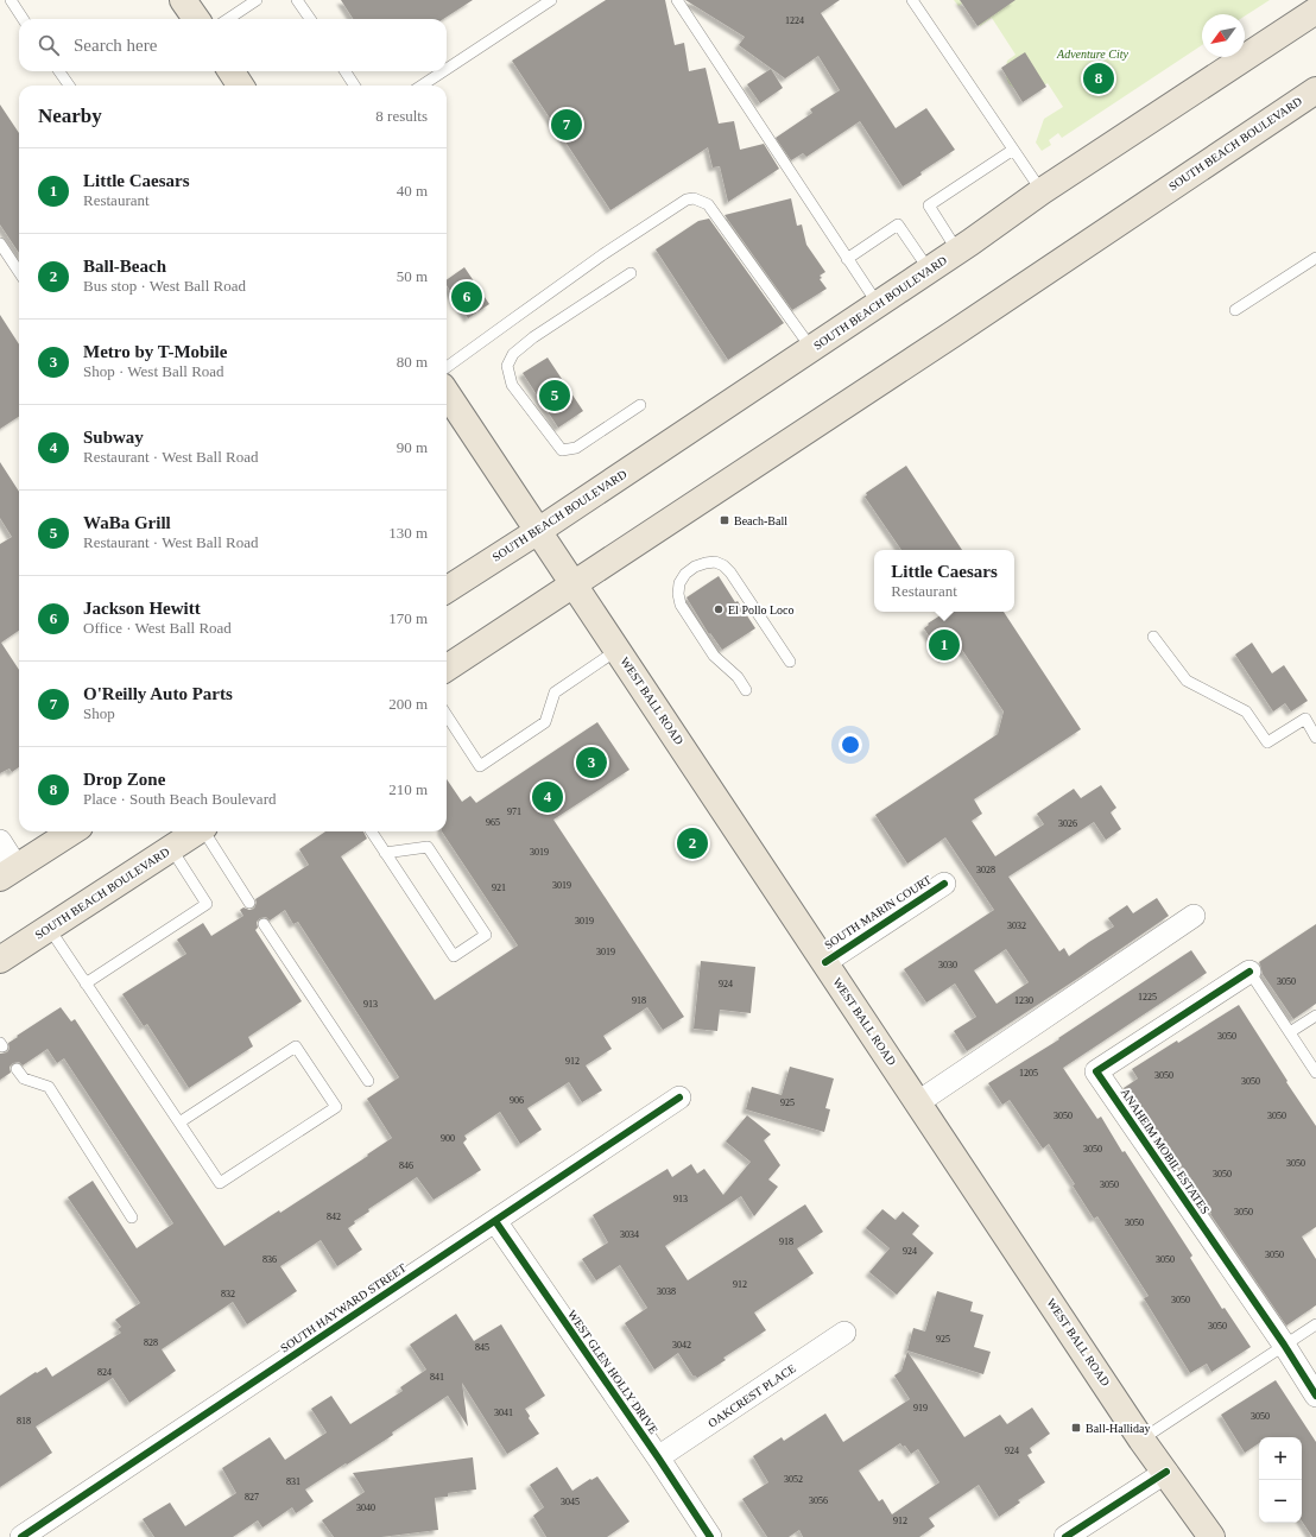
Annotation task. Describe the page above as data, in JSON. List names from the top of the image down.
{
  "streets": {
    "main road": ["SOUTH BEACH BOULEVARD", "WEST BALL ROAD"],
    "street": [
      "SOUTH MARIN COURT",
      "ANAHEIM MOBIL ESTATES",
      "SOUTH HAYWARD STREET",
      "WEST GLEN HOLLY DRIVE",
      "OAKCREST PLACE"
    ]
  },
  "crossings": [
    ["SOUTH BEACH BOULEVARD", "WEST BALL ROAD"],
    ["WEST BALL ROAD", "SOUTH MARIN COURT"],
    ["SOUTH HAYWARD STREET", "WEST GLEN HOLLY DRIVE"],
    ["WEST GLEN HOLLY DRIVE", "OAKCREST PLACE"]
  ],
  "parks": ["Adventure City"],
  "places": {
    "transit": ["Beach-Ball", "Ball-Halliday"],
    "other": ["El Pollo Loco"]
  },
  "house_numbers": [
    "1224",
    "971",
    "965",
    "3026",
    "3019",
    "3028",
    "3019",
    "921",
    "3019",
    "3032",
    "3019",
    "3030",
    "3050",
    "924",
    "1225",
    "918",
    "1230",
    "913",
    "3050",
    "912",
    "1205",
    "3050",
    "3050",
    "906",
    "925",
    "3050",
    "3050",
    "900",
    "3050",
    "3050",
    "846",
    "3050",
    "3050",
    "913",
    "3050",
    "842",
    "3050",
    "3034",
    "918",
    "924",
    "3050",
    "836",
    "3050",
    "912",
    "3038",
    "832",
    "3050",
    "3050",
    "925",
    "828",
    "3042",
    "845",
    "824",
    "841",
    "919",
    "3041",
    "3050",
    "818",
    "924",
    "3052",
    "831",
    "827",
    "3056",
    "3045",
    "3040",
    "912"
  ],
  "north": "bottom left",
  "page": {
    "search": "Search here",
    "pins": [
      "8",
      "7",
      "6",
      "5",
      "1",
      "3",
      "4",
      "2"
    ],
    "heading": ["Nearby", "8 results"],
    "list": [
      {
        "mark": "1",
        "name": "Little Caesars",
        "note": "Restaurant",
        "value": "40 m"
      },
      {
        "mark": "2",
        "name": "Ball-Beach",
        "note": "Bus stop · West Ball Road",
        "value": "50 m"
      },
      {
        "mark": "3",
        "name": "Metro by T-Mobile",
        "note": "Shop · West Ball Road",
        "value": "80 m"
      },
      {
        "mark": "4",
        "name": "Subway",
        "note": "Restaurant · West Ball Road",
        "value": "90 m"
      },
      {
        "mark": "5",
        "name": "WaBa Grill",
        "note": "Restaurant · West Ball Road",
        "value": "130 m"
      },
      {
        "mark": "6",
        "name": "Jackson Hewitt",
        "note": "Office · West Ball Road",
        "value": "170 m"
      },
      {
        "mark": "7",
        "name": "O'Reilly Auto Parts",
        "note": "Shop",
        "value": "200 m"
      },
      {
        "mark": "8",
        "name": "Drop Zone",
        "note": "Place · South Beach Boulevard",
        "value": "210 m"
      }
    ],
    "popup": ["Little Caesars", "Restaurant"],
    "map_buttons": ["+", "−"]
  }
}
